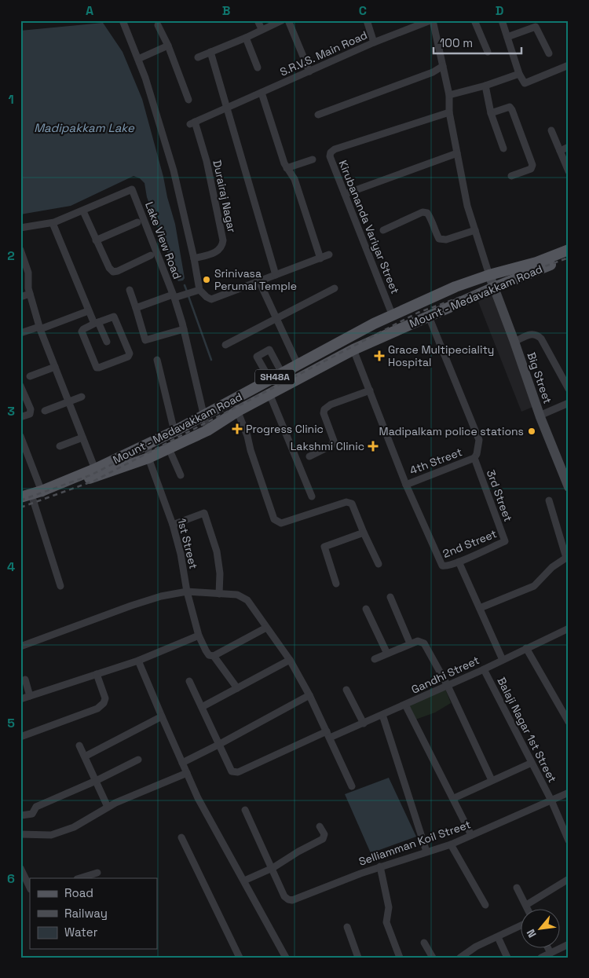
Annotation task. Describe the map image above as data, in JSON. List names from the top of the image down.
{
  "streets": {
    "main road": ["Mount - Medavakkam Road", "SH48A"],
    "street": [
      "S.R.V.S. Main Road",
      "Durairaj Nagar",
      "Kirubananda Variyar Street",
      "Lake View Road",
      "Big Street",
      "4th Street",
      "3rd Street",
      "1st Street",
      "2nd Street",
      "Gandhi Street",
      "Balaji Nagar 1st Street",
      "Selliamman Koil Street"
    ]
  },
  "crossings": [
    ["S.R.V.S. Main Road", "Durairaj Nagar"],
    ["Kirubananda Variyar Street", "Mount - Medavakkam Road"],
    ["Lake View Road", "Mount - Medavakkam Road"],
    ["Mount - Medavakkam Road", "Big Street"],
    ["Mount - Medavakkam Road", "1st Street"],
    ["4th Street", "3rd Street"],
    ["4th Street", "2nd Street"],
    ["3rd Street", "2nd Street"],
    ["Gandhi Street", "Balaji Nagar 1st Street"],
    ["Balaji Nagar 1st Street", "Selliamman Koil Street"]
  ],
  "water": ["Madipakkam Lake"],
  "places": {
    "other": ["Srinivasa Perumal Temple", "Madipalkam police stations"],
    "health": ["Grace Multipeciality Hospital", "Progress Clinic", "Lakshmi Clinic"]
  },
  "legend": ["Road", "Railway", "Water"],
  "scale_bar": "100 m",
  "north": "bottom left",
  "grid": {
    "columns": [
      "A",
      "B",
      "C",
      "D"
    ],
    "rows": [
      "1",
      "2",
      "3",
      "4",
      "5",
      "6"
    ]
  }
}
